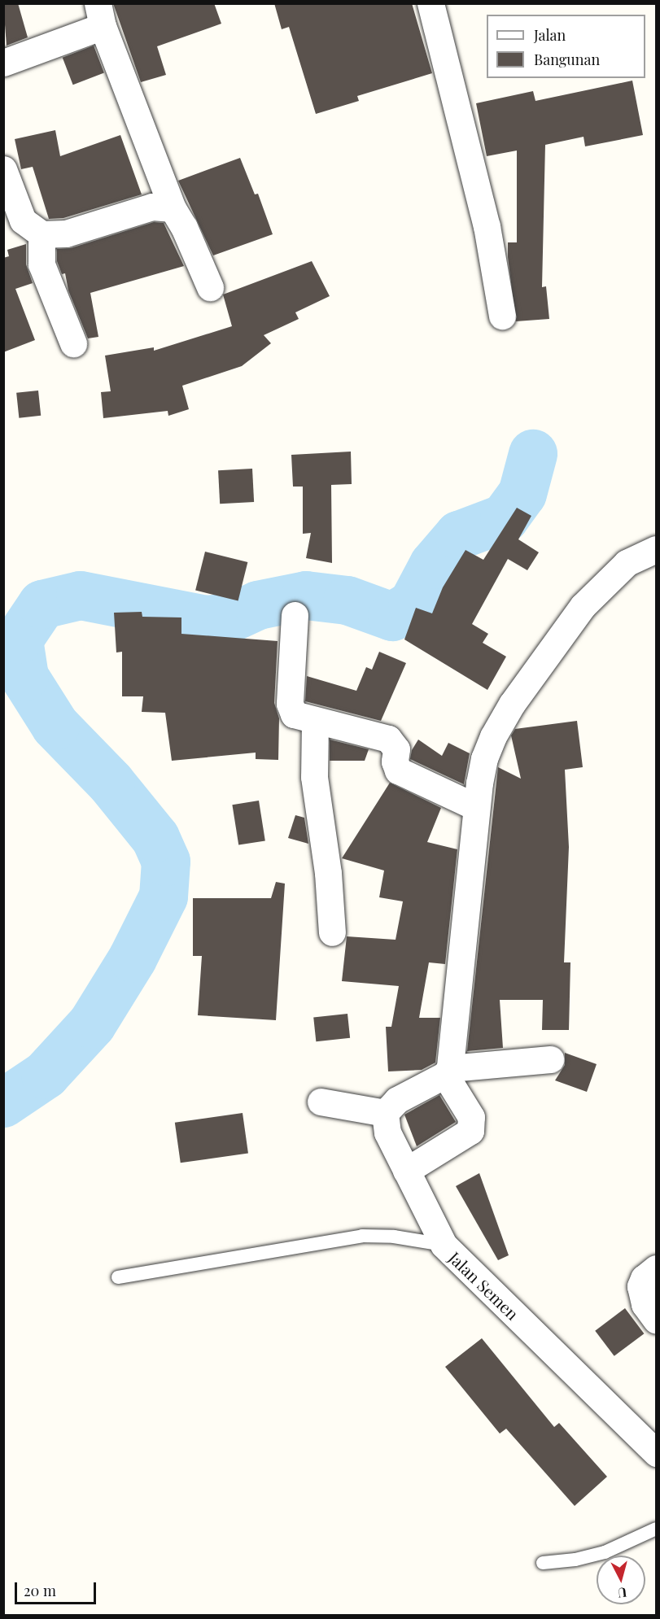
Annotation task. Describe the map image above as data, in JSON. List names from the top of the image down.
{
  "streets": {
    "street": ["Jalan Semen"]
  },
  "legend": ["Jalan", "Bangunan"],
  "scale_bar": "20 m",
  "north": "bottom"
}
